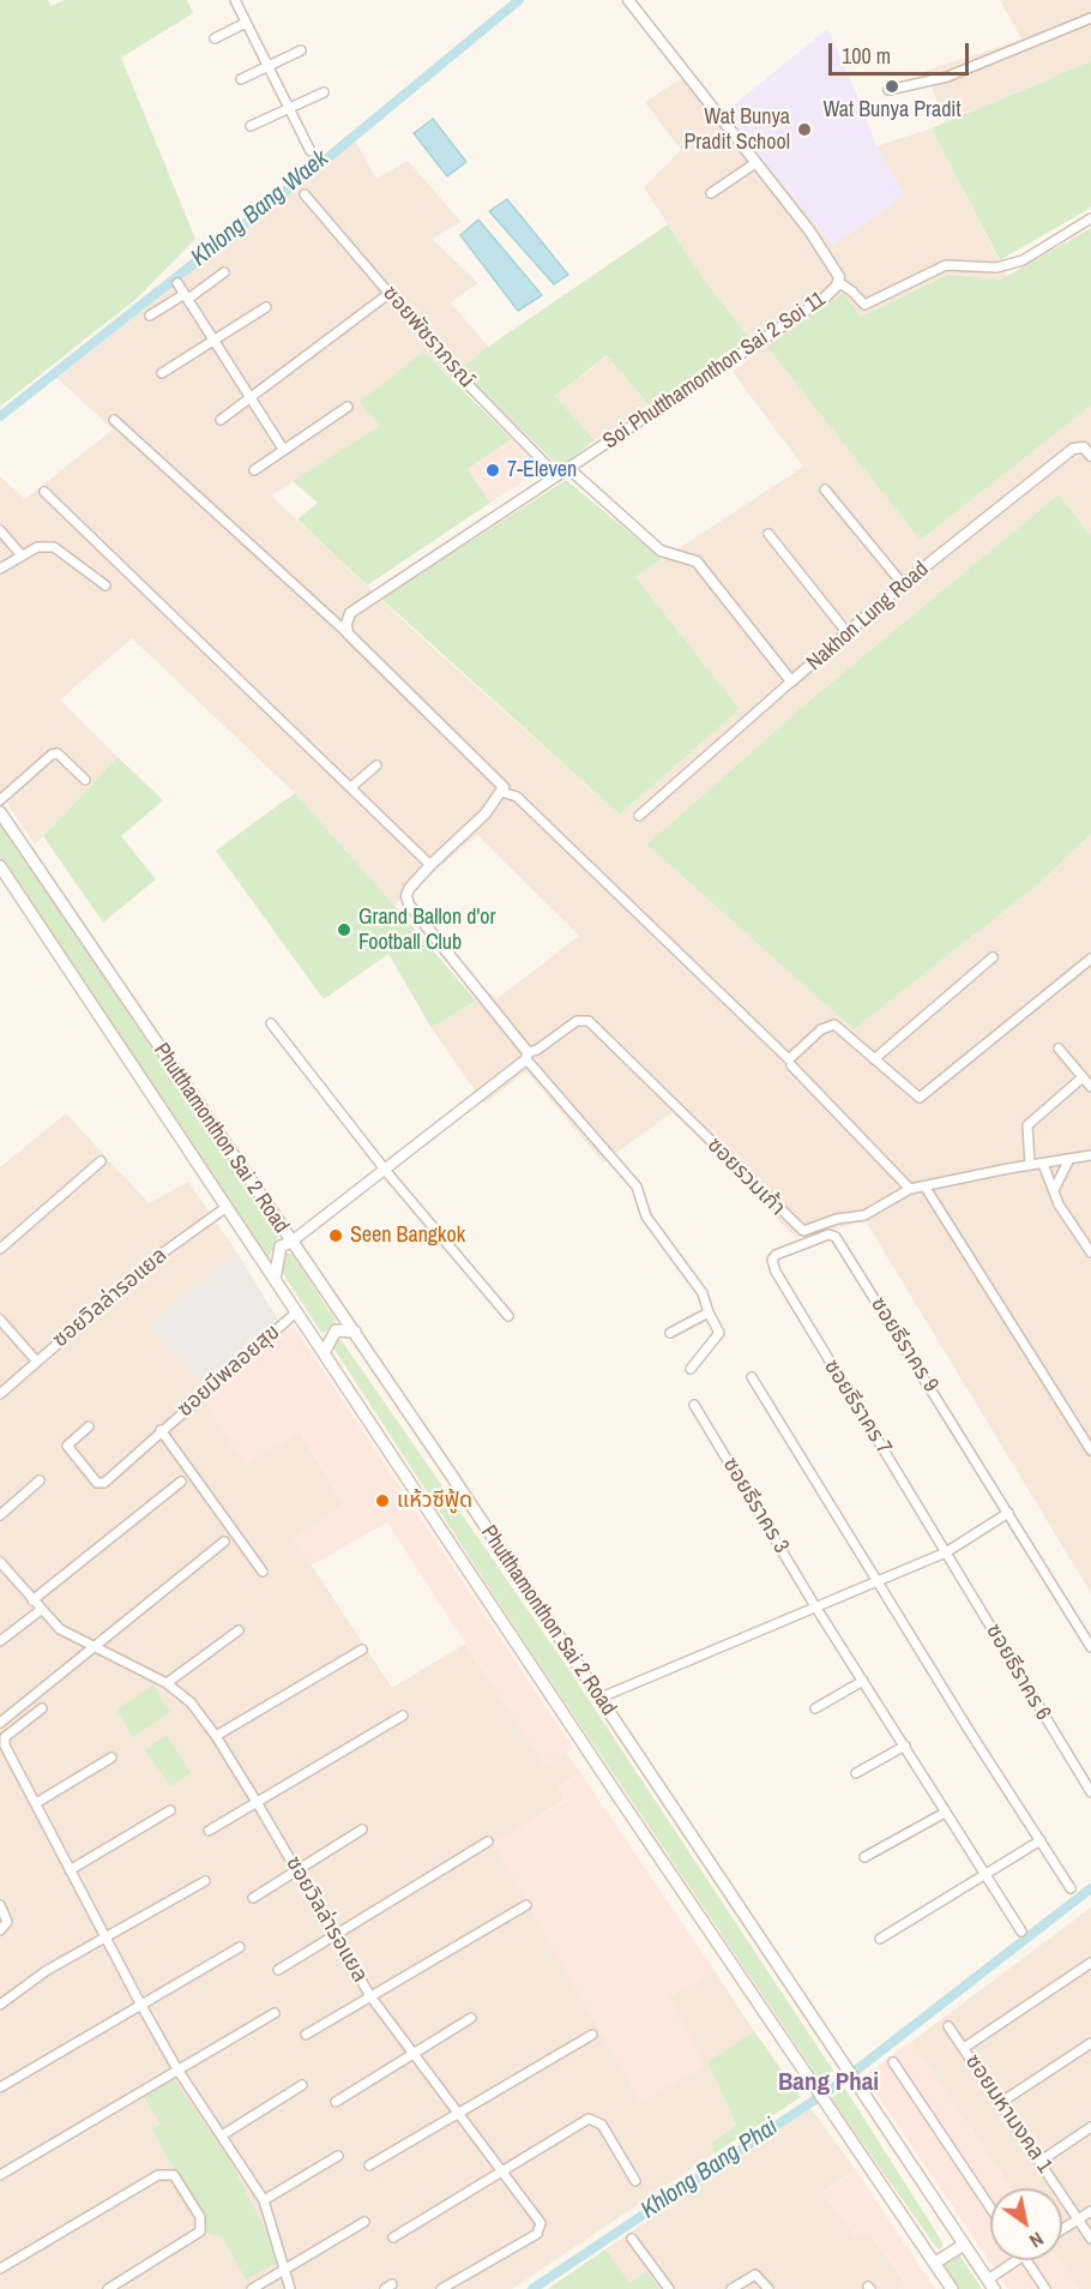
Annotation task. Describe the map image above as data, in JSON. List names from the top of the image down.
{
  "streets": {
    "main road": ["Phutthamonthon Sai 2 Road"],
    "street": [
      "ซอยพัชราภรณ์",
      "Soi Phutthamonthon Sai 2 Soi 11",
      "Nakhon Lung Road",
      "ซอยรวมเก้า",
      "ซอยวิลล่ารอแยล",
      "ซอยธีราคร 9",
      "ซอยมีพลอยสุข",
      "ซอยธีราคร 7",
      "ซอยธีราคร 3",
      "ซอยธีราคร 6",
      "ซอยมหามงคล 1"
    ]
  },
  "crossings": [
    ["ซอยพัชราภรณ์", "Soi Phutthamonthon Sai 2 Soi 11"],
    ["Soi Phutthamonthon Sai 2 Soi 11", "Nakhon Lung Road"],
    ["Phutthamonthon Sai 2 Road", "ซอยวิลล่ารอแยล"],
    ["Phutthamonthon Sai 2 Road", "ซอยมีพลอยสุข"],
    ["ซอยธีราคร 9", "ซอยธีราคร 7"],
    ["ซอยธีราคร 7", "ซอยธีราคร 6"]
  ],
  "districts": ["Bang Phai"],
  "water": ["Khlong Bang Waek", "Khlong Bang Phai"],
  "places": [
    "Wat Bunya Pradit",
    "Wat Bunya Pradit School",
    "7-Eleven",
    "Grand Ballon d'or Football Club",
    "Seen Bangkok",
    "แห้วซีฟู้ด"
  ],
  "scale_bar": "100 m",
  "north": "bottom right"
}
